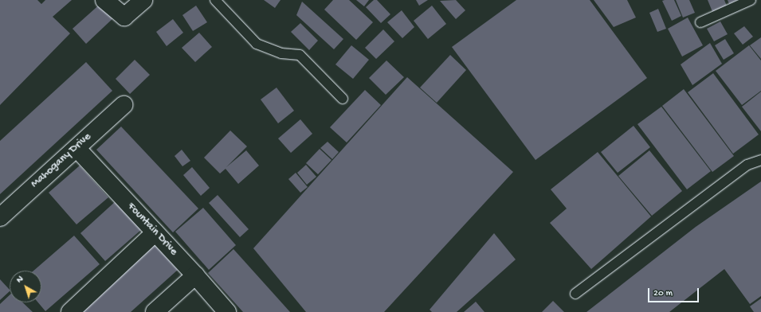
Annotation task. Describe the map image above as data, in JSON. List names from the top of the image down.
{
  "streets": {
    "street": ["Mahogany Drive", "Fountain Drive"]
  },
  "crossings": [
    ["Mahogany Drive", "Fountain Drive"]
  ],
  "scale_bar": "20 m",
  "north": "top left"
}
